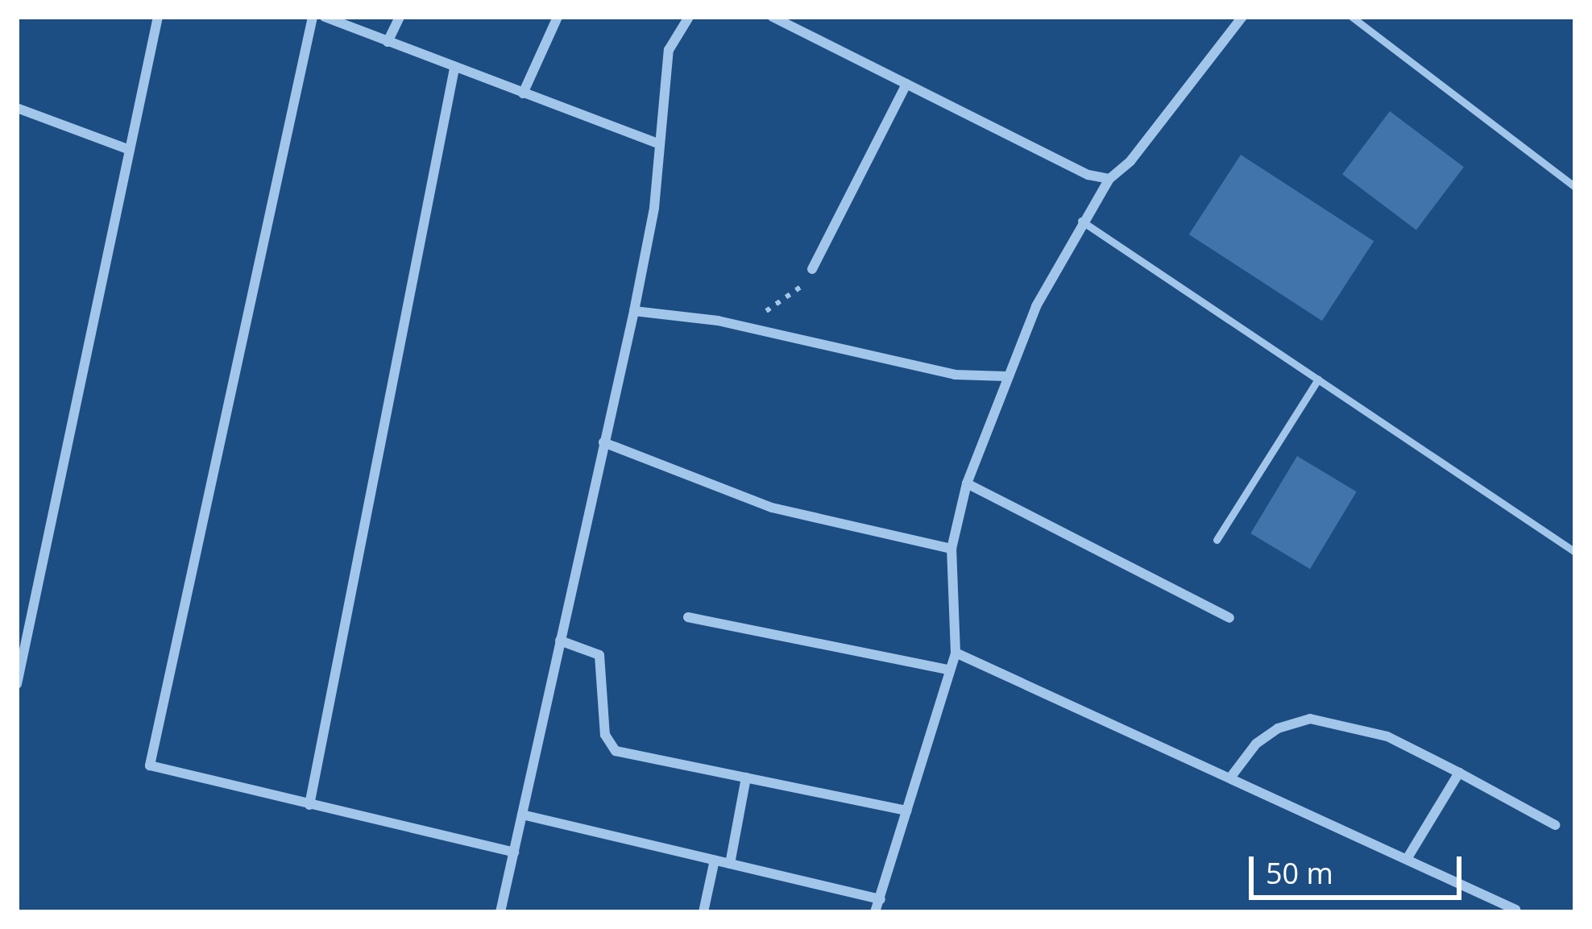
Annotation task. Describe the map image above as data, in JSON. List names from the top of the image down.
{
  "scale_bar": "50 m"
}
